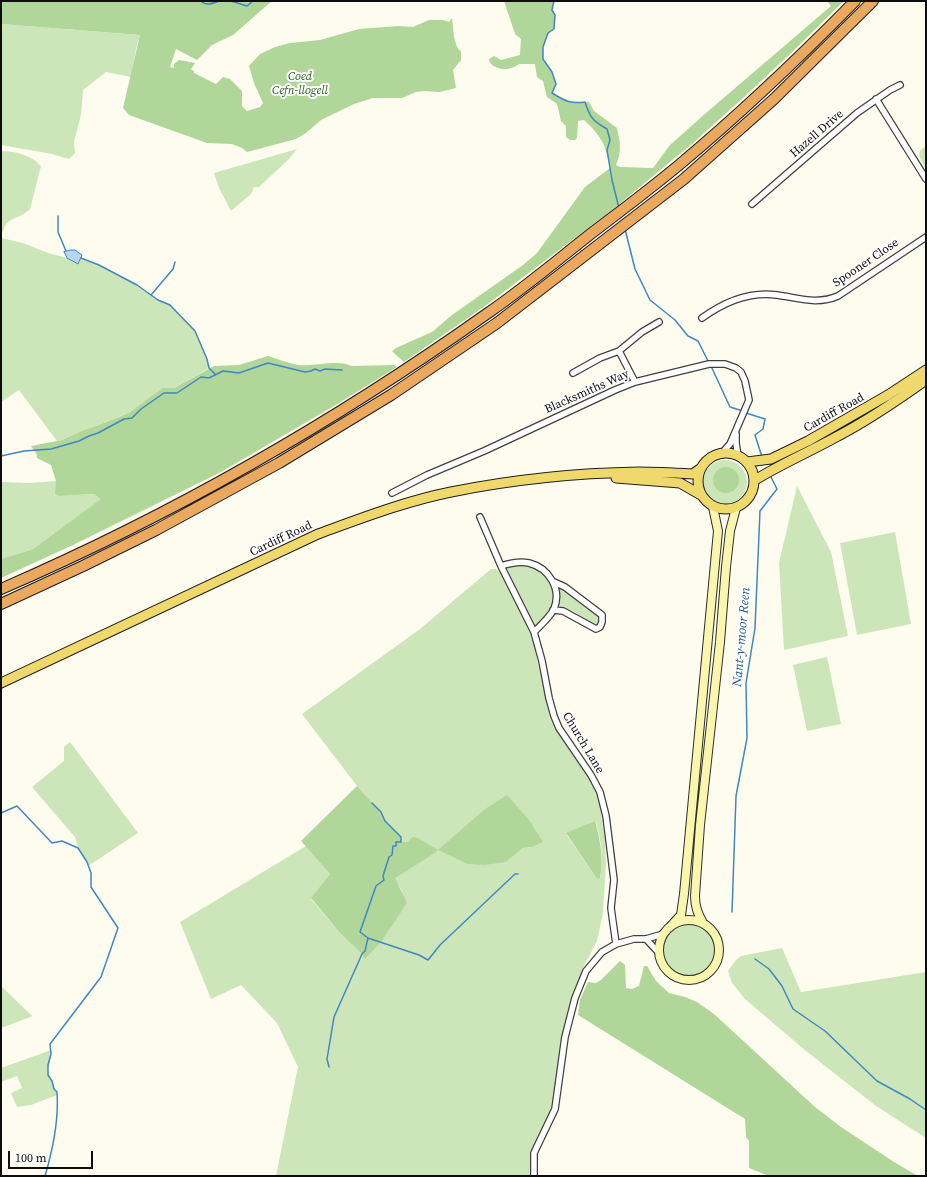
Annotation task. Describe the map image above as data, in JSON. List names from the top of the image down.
{
  "streets": {
    "main road": ["Cardiff Road"],
    "street": [
      "Hazell Drive",
      "Spooner Close",
      "Blacksmiths Way",
      "Church Lane"
    ]
  },
  "crossings": [
    ["Blacksmiths Way", "Cardiff Road"]
  ],
  "water": ["Nant-y-moor Reen"],
  "parks": ["Coed Cefn-llogell"],
  "scale_bar": "100 m"
}
